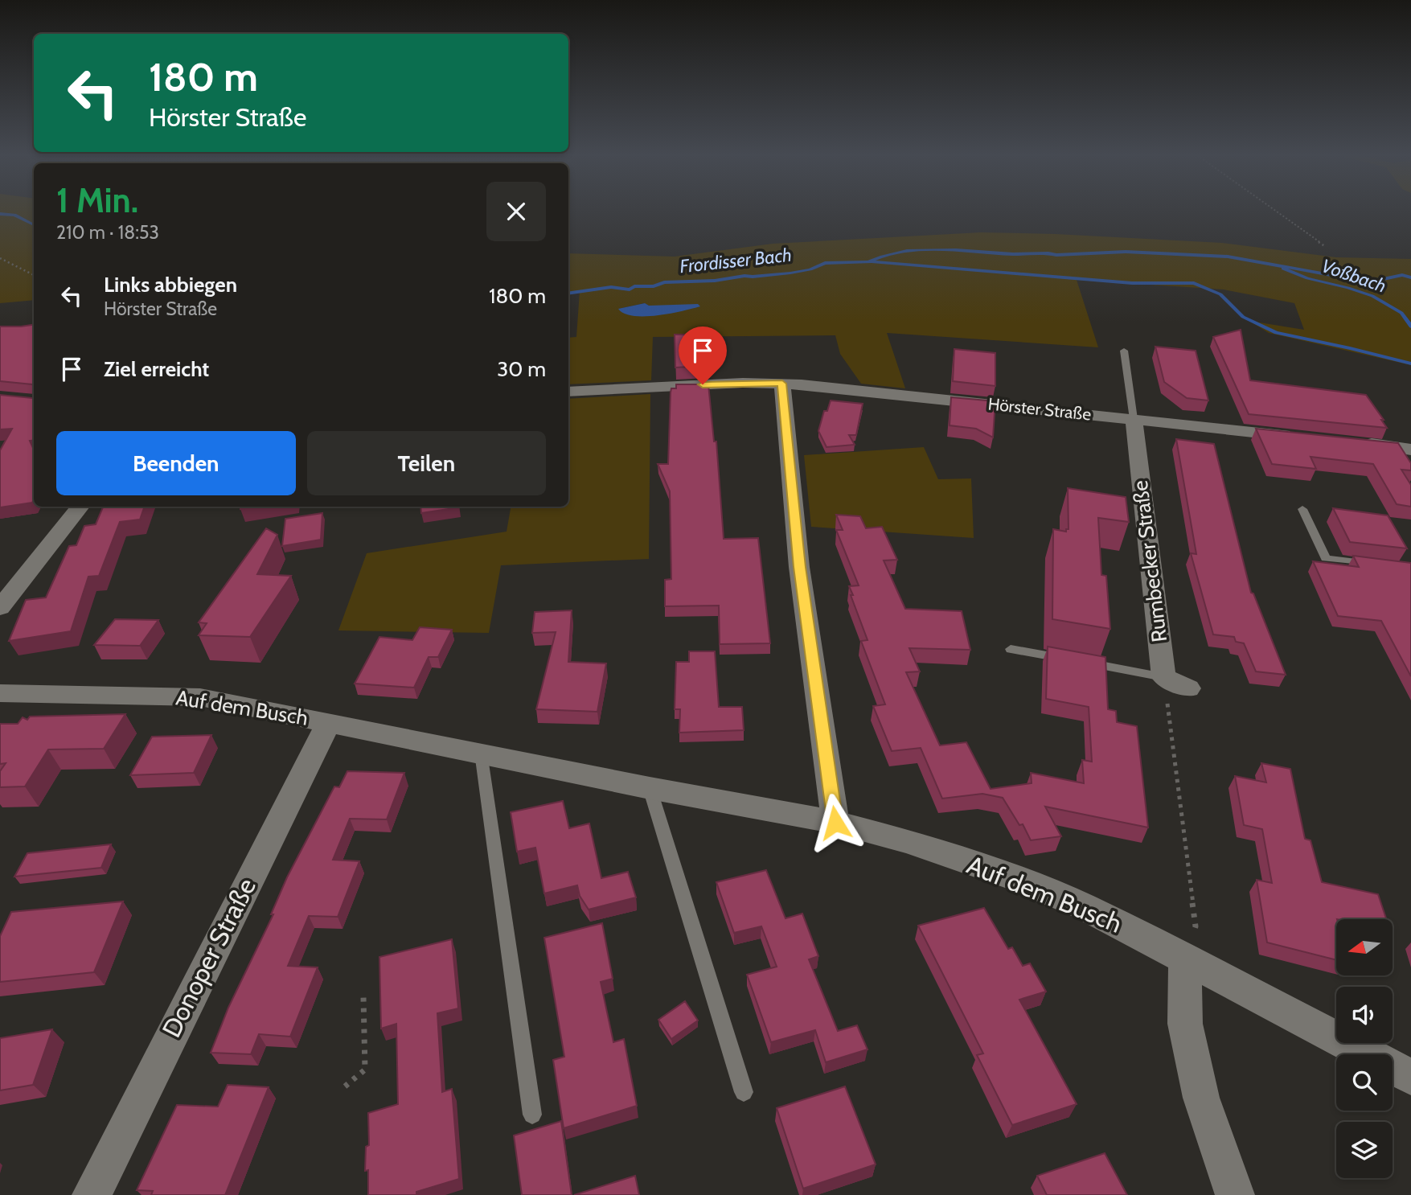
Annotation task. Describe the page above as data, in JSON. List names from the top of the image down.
{
  "streets": {
    "street": [
      "Hörster Straße",
      "Rumbecker Straße",
      "Auf dem Busch",
      "Donoper Straße"
    ]
  },
  "crossings": [
    ["Hörster Straße", "Rumbecker Straße"],
    ["Auf dem Busch", "Donoper Straße"]
  ],
  "water": ["Frordisser Bach", "Voßbach"],
  "north": "left",
  "page": {
    "turn": ["180 m", "Hörster Straße"],
    "heading": ["1 Min.", "210 m · 18:53"],
    "list": [
      {
        "name": "Links abbiegen",
        "note": "Hörster Straße",
        "value": "180 m"
      },
      {
        "name": "Ziel erreicht",
        "value": "30 m"
      }
    ],
    "buttons": ["Beenden", "Teilen"]
  }
}
